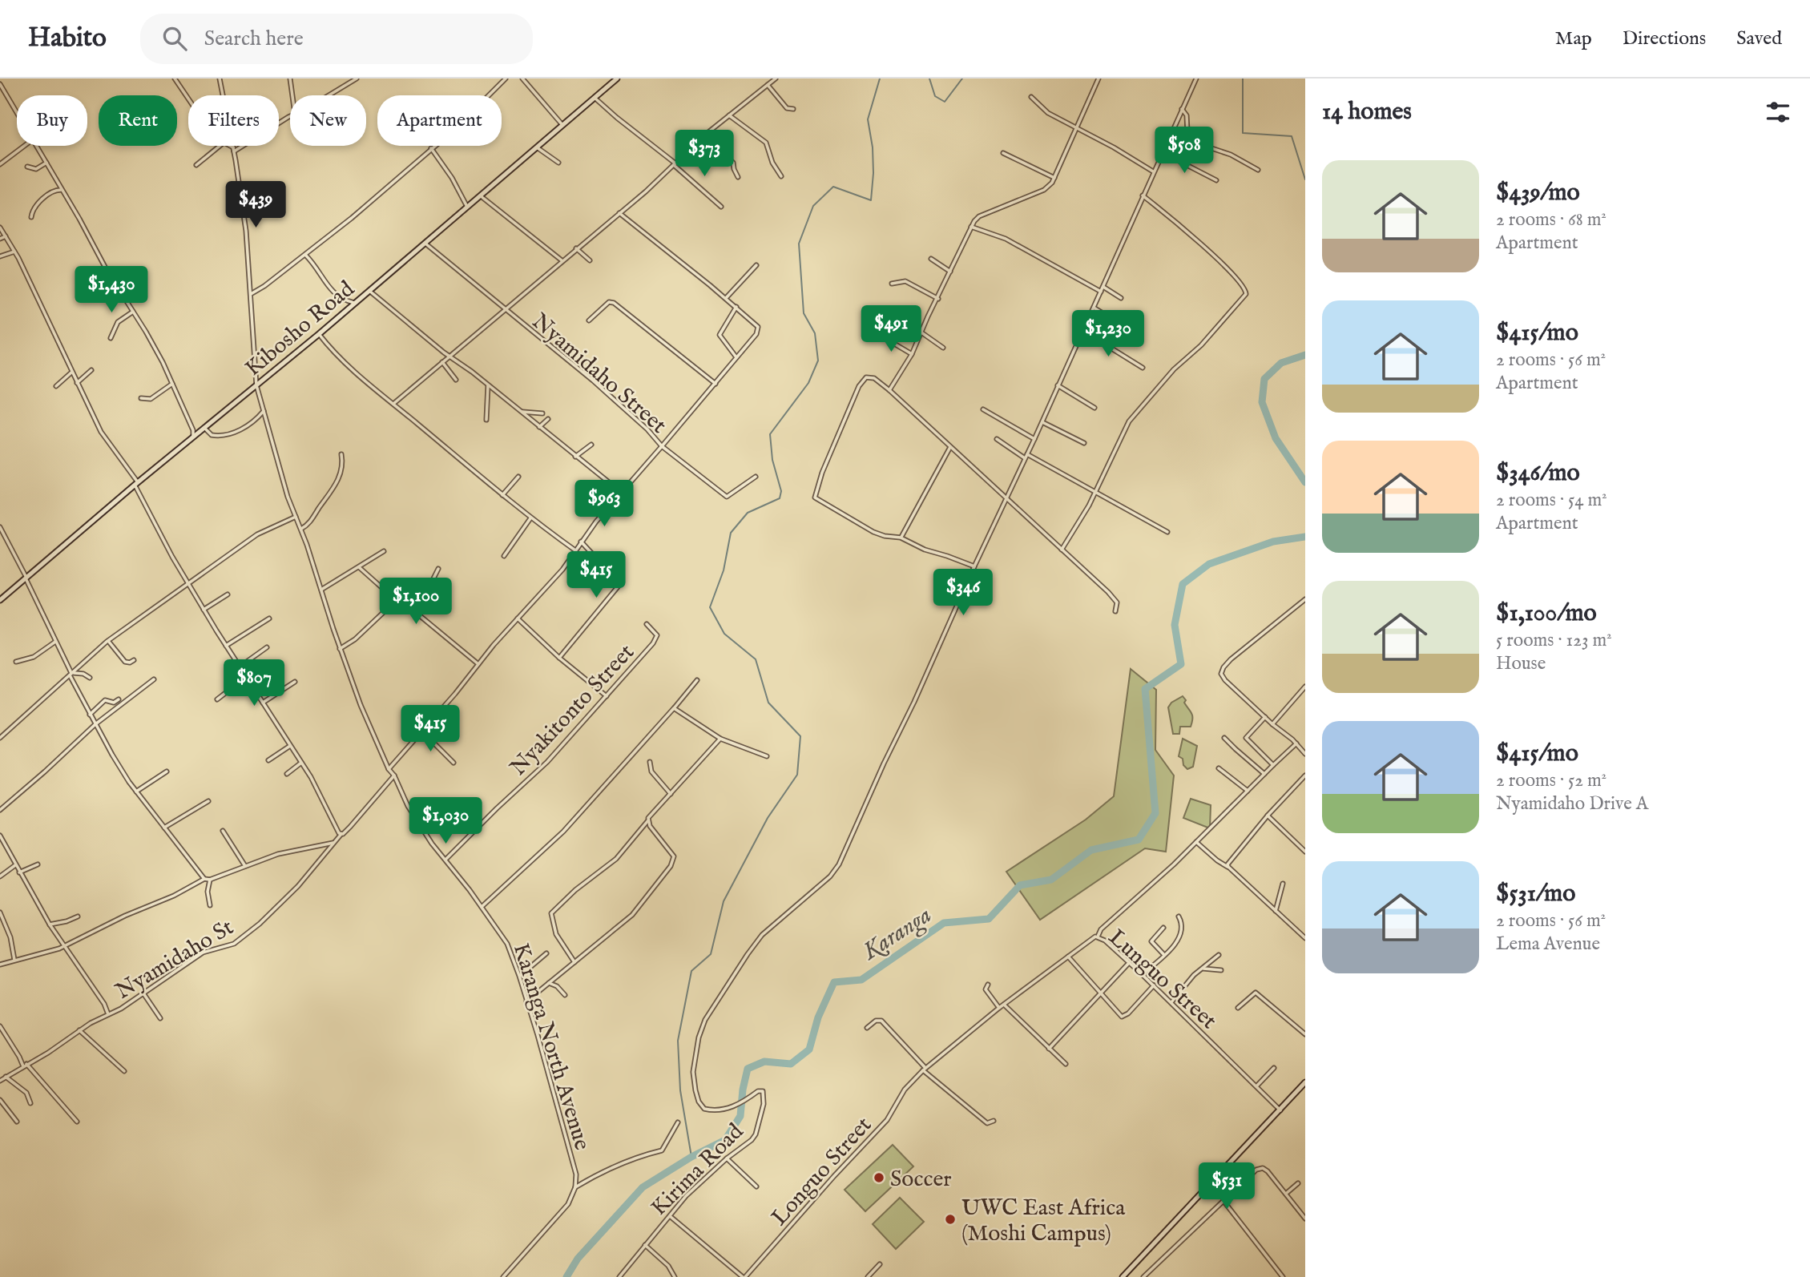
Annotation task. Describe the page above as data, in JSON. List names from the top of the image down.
{
  "streets": {
    "street": [
      "Kibosho Road",
      "Nyamidaho Street",
      "Nyakitonto Street",
      "Nyamidaho St",
      "Lunguo Street",
      "Karanga North Avenue",
      "Kirima Road",
      "Longuo Street"
    ]
  },
  "crossings": [
    ["Kibosho Road", "Nyamidaho Street"],
    ["Kibosho Road", "Karanga North Avenue"],
    ["Nyamidaho Street", "Karanga North Avenue"],
    ["Nyakitonto Street", "Karanga North Avenue"],
    ["Nyamidaho St", "Karanga North Avenue"],
    ["Lunguo Street", "Longuo Street"]
  ],
  "water": ["Karanga"],
  "places": ["Soccer", "UWC East Africa (Moshi Campus)"],
  "page": {
    "header": "Habito",
    "search": "Search here",
    "nav": ["Map", "Directions", "Saved"],
    "heading": "14 homes",
    "chip": [
      "Buy",
      "Rent",
      "Filters",
      "New",
      "Apartment"
    ],
    "price": [
      "$508",
      "$373",
      "$439",
      "$1,430",
      "$491",
      "$1,230",
      "$963",
      "$415",
      "$346",
      "$1,100",
      "$807",
      "$415",
      "$1,030",
      "$531"
    ],
    "list": [
      {
        "name": "$439/mo",
        "note": "2 rooms · 68 m² · Apartment"
      },
      {
        "name": "$415/mo",
        "note": "2 rooms · 56 m² · Apartment"
      },
      {
        "name": "$346/mo",
        "note": "2 rooms · 54 m² · Apartment"
      },
      {
        "name": "$1,100/mo",
        "note": "5 rooms · 123 m² · House"
      },
      {
        "name": "$415/mo",
        "note": "2 rooms · 52 m² · Nyamidaho Drive A"
      },
      {
        "name": "$531/mo",
        "note": "2 rooms · 56 m² · Lema Avenue"
      }
    ]
  }
}
